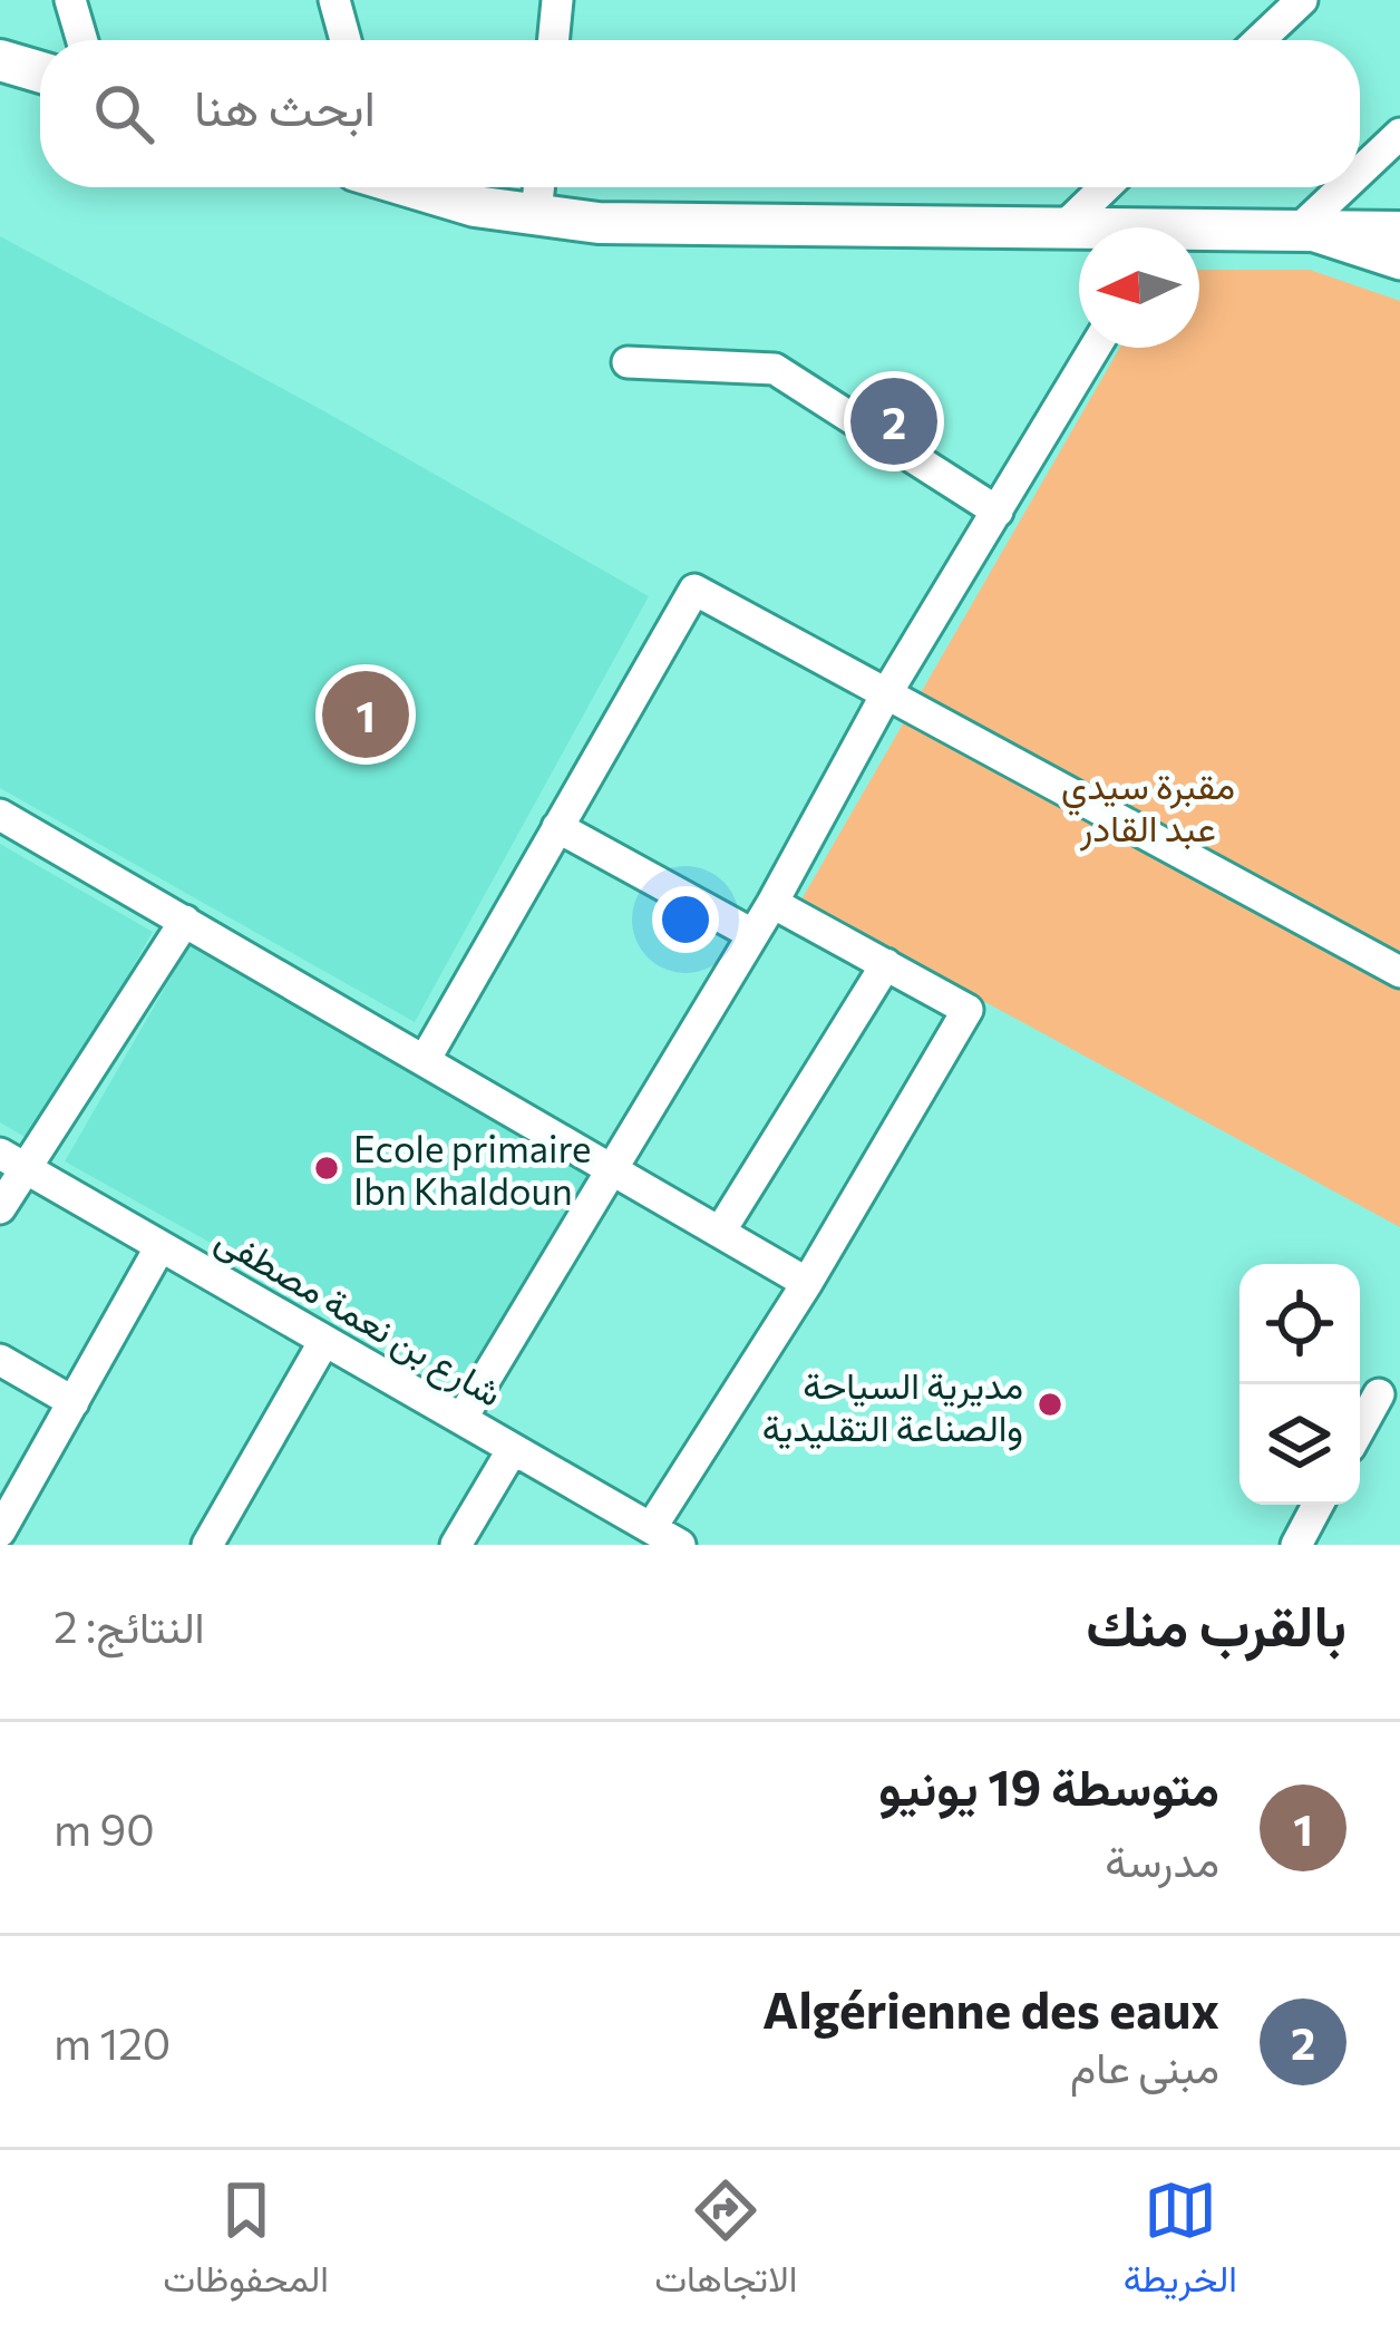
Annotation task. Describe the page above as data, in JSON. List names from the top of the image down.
{
  "streets": {
    "street": ["شارع بن نعمة مصطفى"]
  },
  "parks": ["مقبرة سيدي عبد القادر"],
  "places": ["Ecole primaire Ibn Khaldoun", "مديرية السياحة والصناعة التقليدية"],
  "north": "left",
  "page": {
    "search": "ابحث هنا",
    "pins": ["2", "1"],
    "heading": ["بالقرب منك", "النتائج: 2"],
    "list": [
      {
        "mark": "1",
        "name": "متوسطة 19 يونيو",
        "note": "مدرسة",
        "value": "90 m"
      },
      {
        "mark": "2",
        "name": "Algérienne des eaux",
        "note": "مبنى عام",
        "value": "120 m"
      }
    ],
    "nav": ["الخريطة", "الاتجاهات", "المحفوظات"]
  }
}
